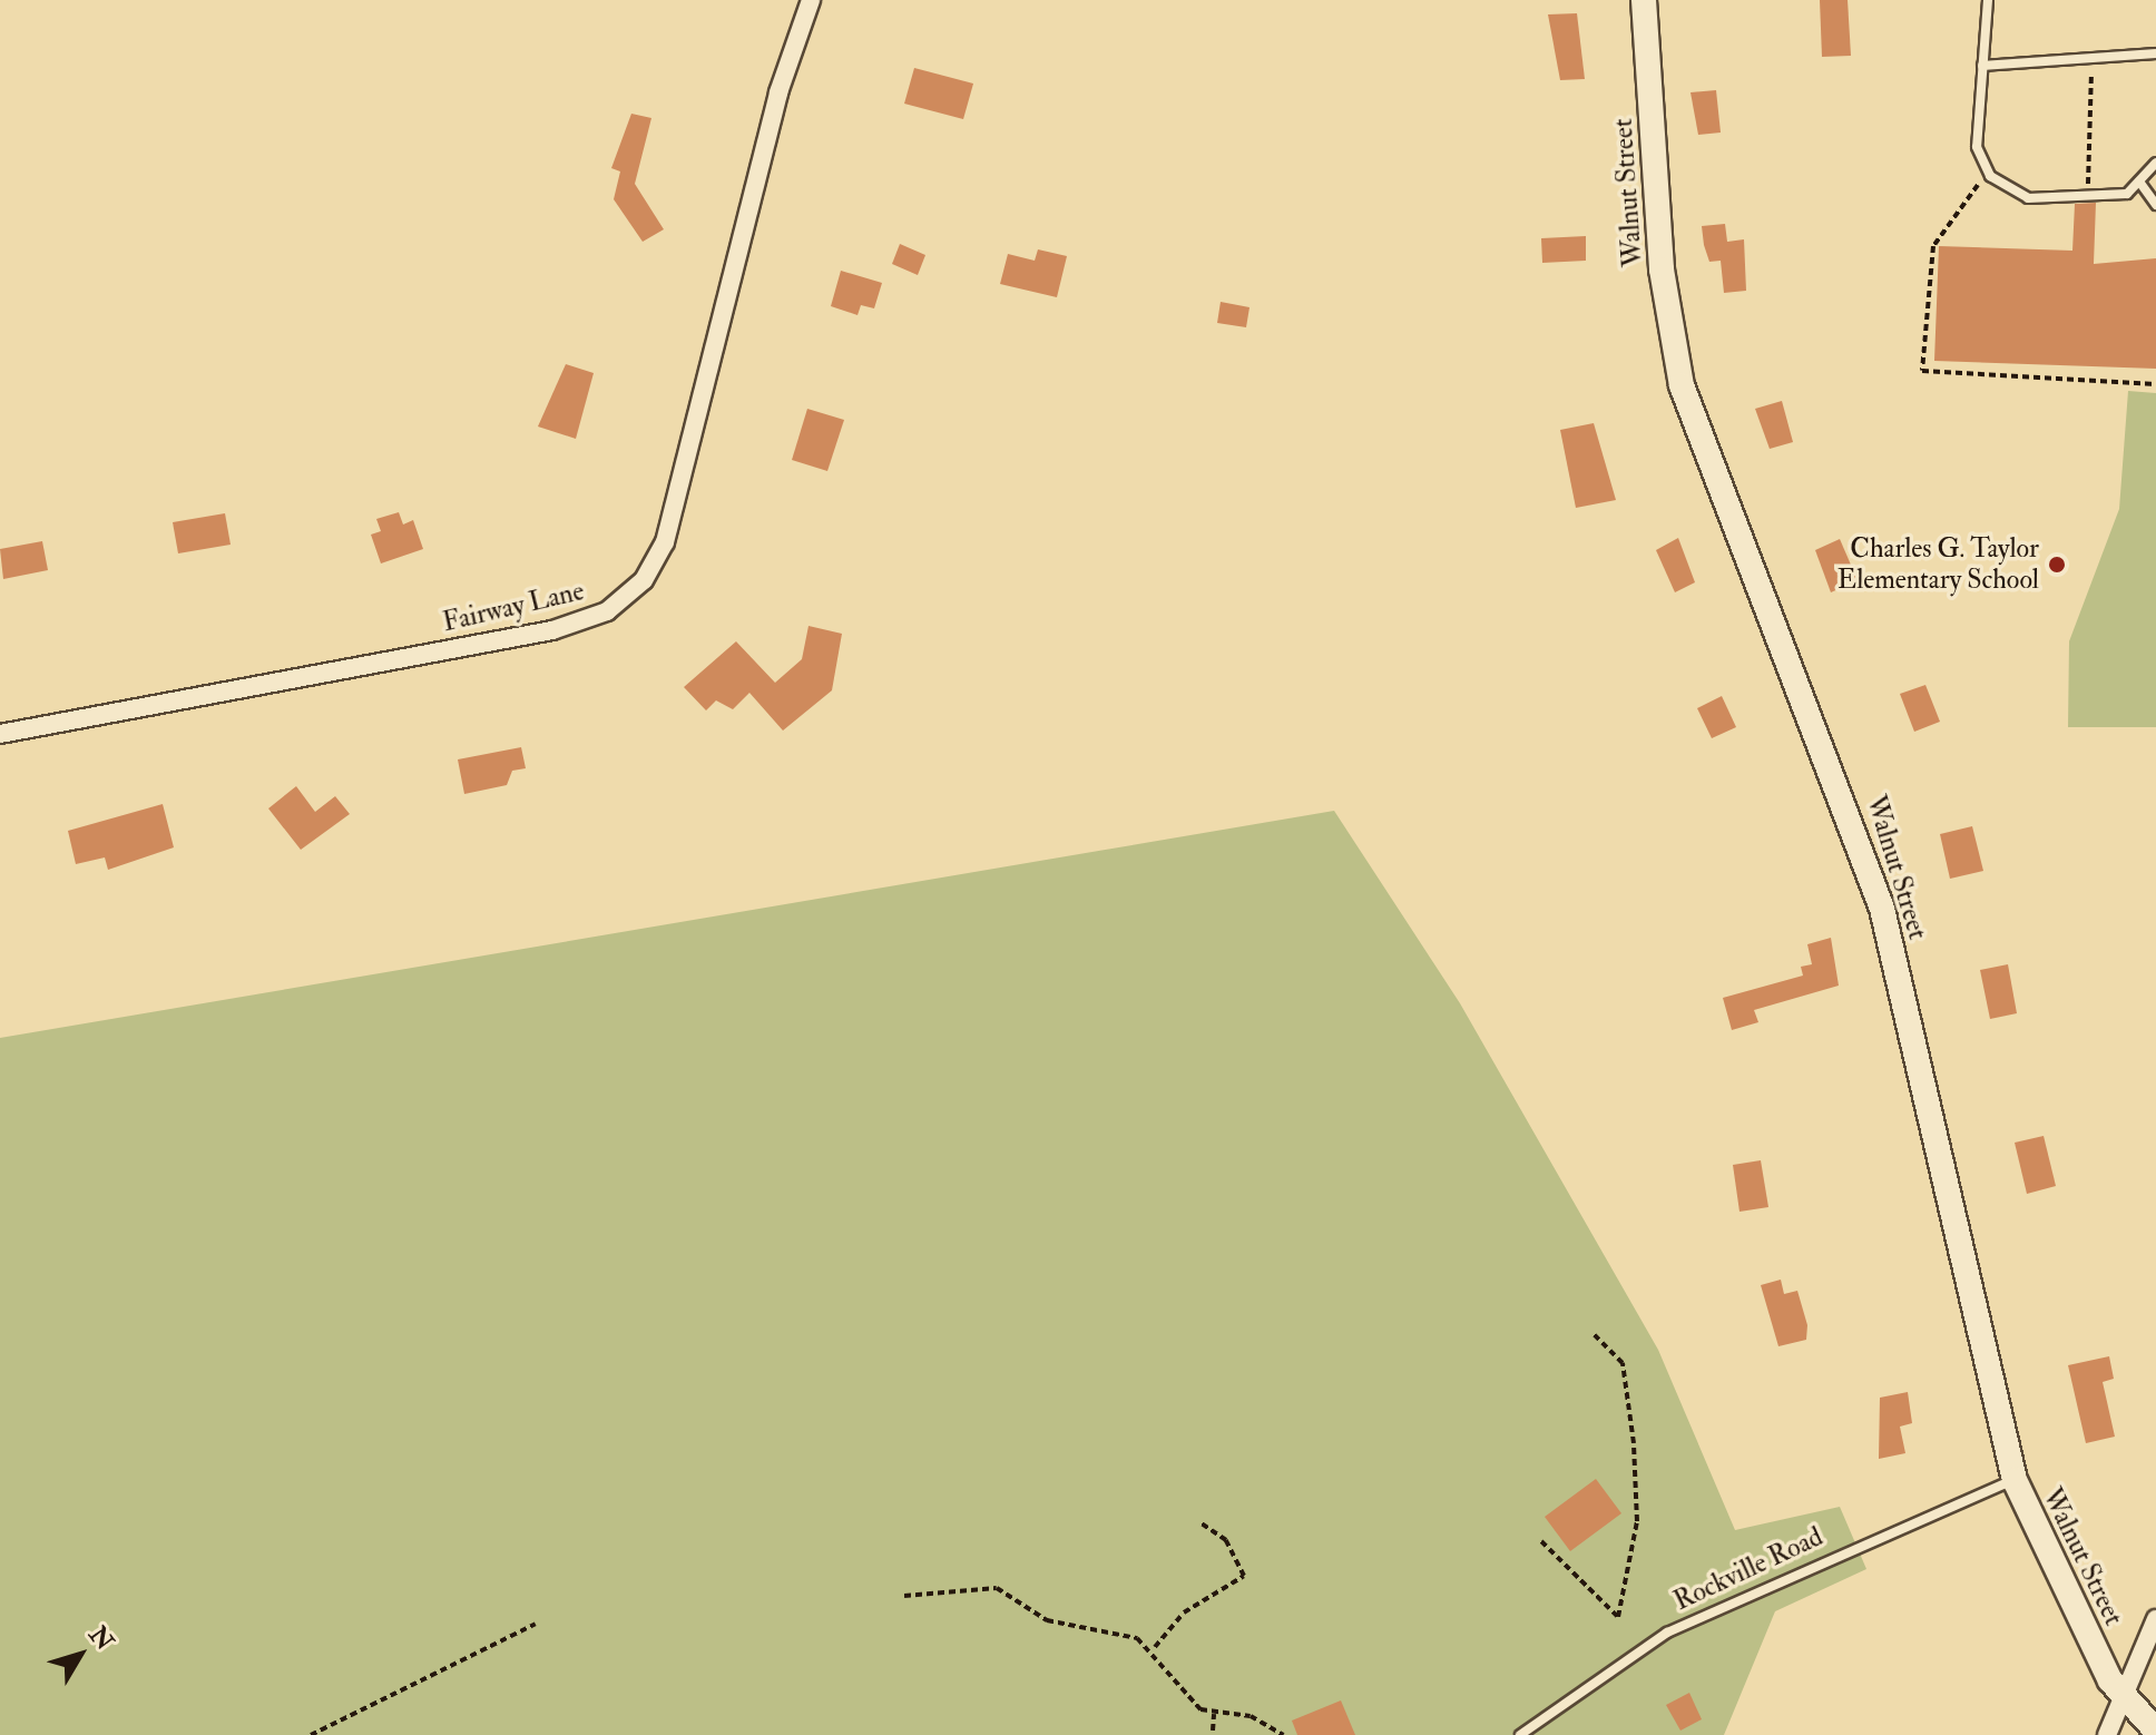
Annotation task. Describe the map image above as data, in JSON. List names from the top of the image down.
{
  "streets": {
    "street": ["Walnut Street", "Fairway Lane"],
    "lane": ["Rockville Road"]
  },
  "crossings": [
    ["Walnut Street", "Rockville Road"]
  ],
  "places": ["Charles G. Taylor Elementary School"],
  "north": "top right"
}
